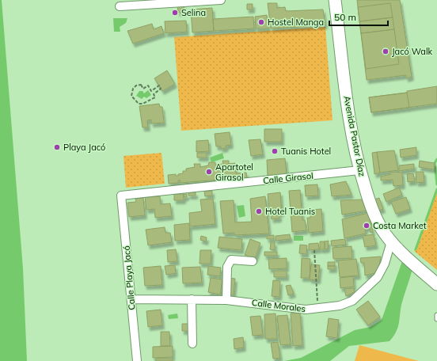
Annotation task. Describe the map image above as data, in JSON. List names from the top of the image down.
{
  "streets": {
    "street": [
      "Avenida Pastor Díaz",
      "Calle Girasol",
      "Calle Playa Jacó",
      "Calle Morales"
    ]
  },
  "crossings": [
    ["Avenida Pastor Díaz", "Calle Girasol"],
    ["Avenida Pastor Díaz", "Calle Morales"],
    ["Calle Girasol", "Calle Playa Jacó"],
    ["Calle Playa Jacó", "Calle Morales"]
  ],
  "places": [
    "Selina",
    "Hostel Manga",
    "Jacó Walk",
    "Playa Jacó",
    "Tuanis Hotel",
    "Apartotel Girasol",
    "Hotel Tuanis",
    "Costa Market"
  ],
  "scale_bar": "50 m"
}
